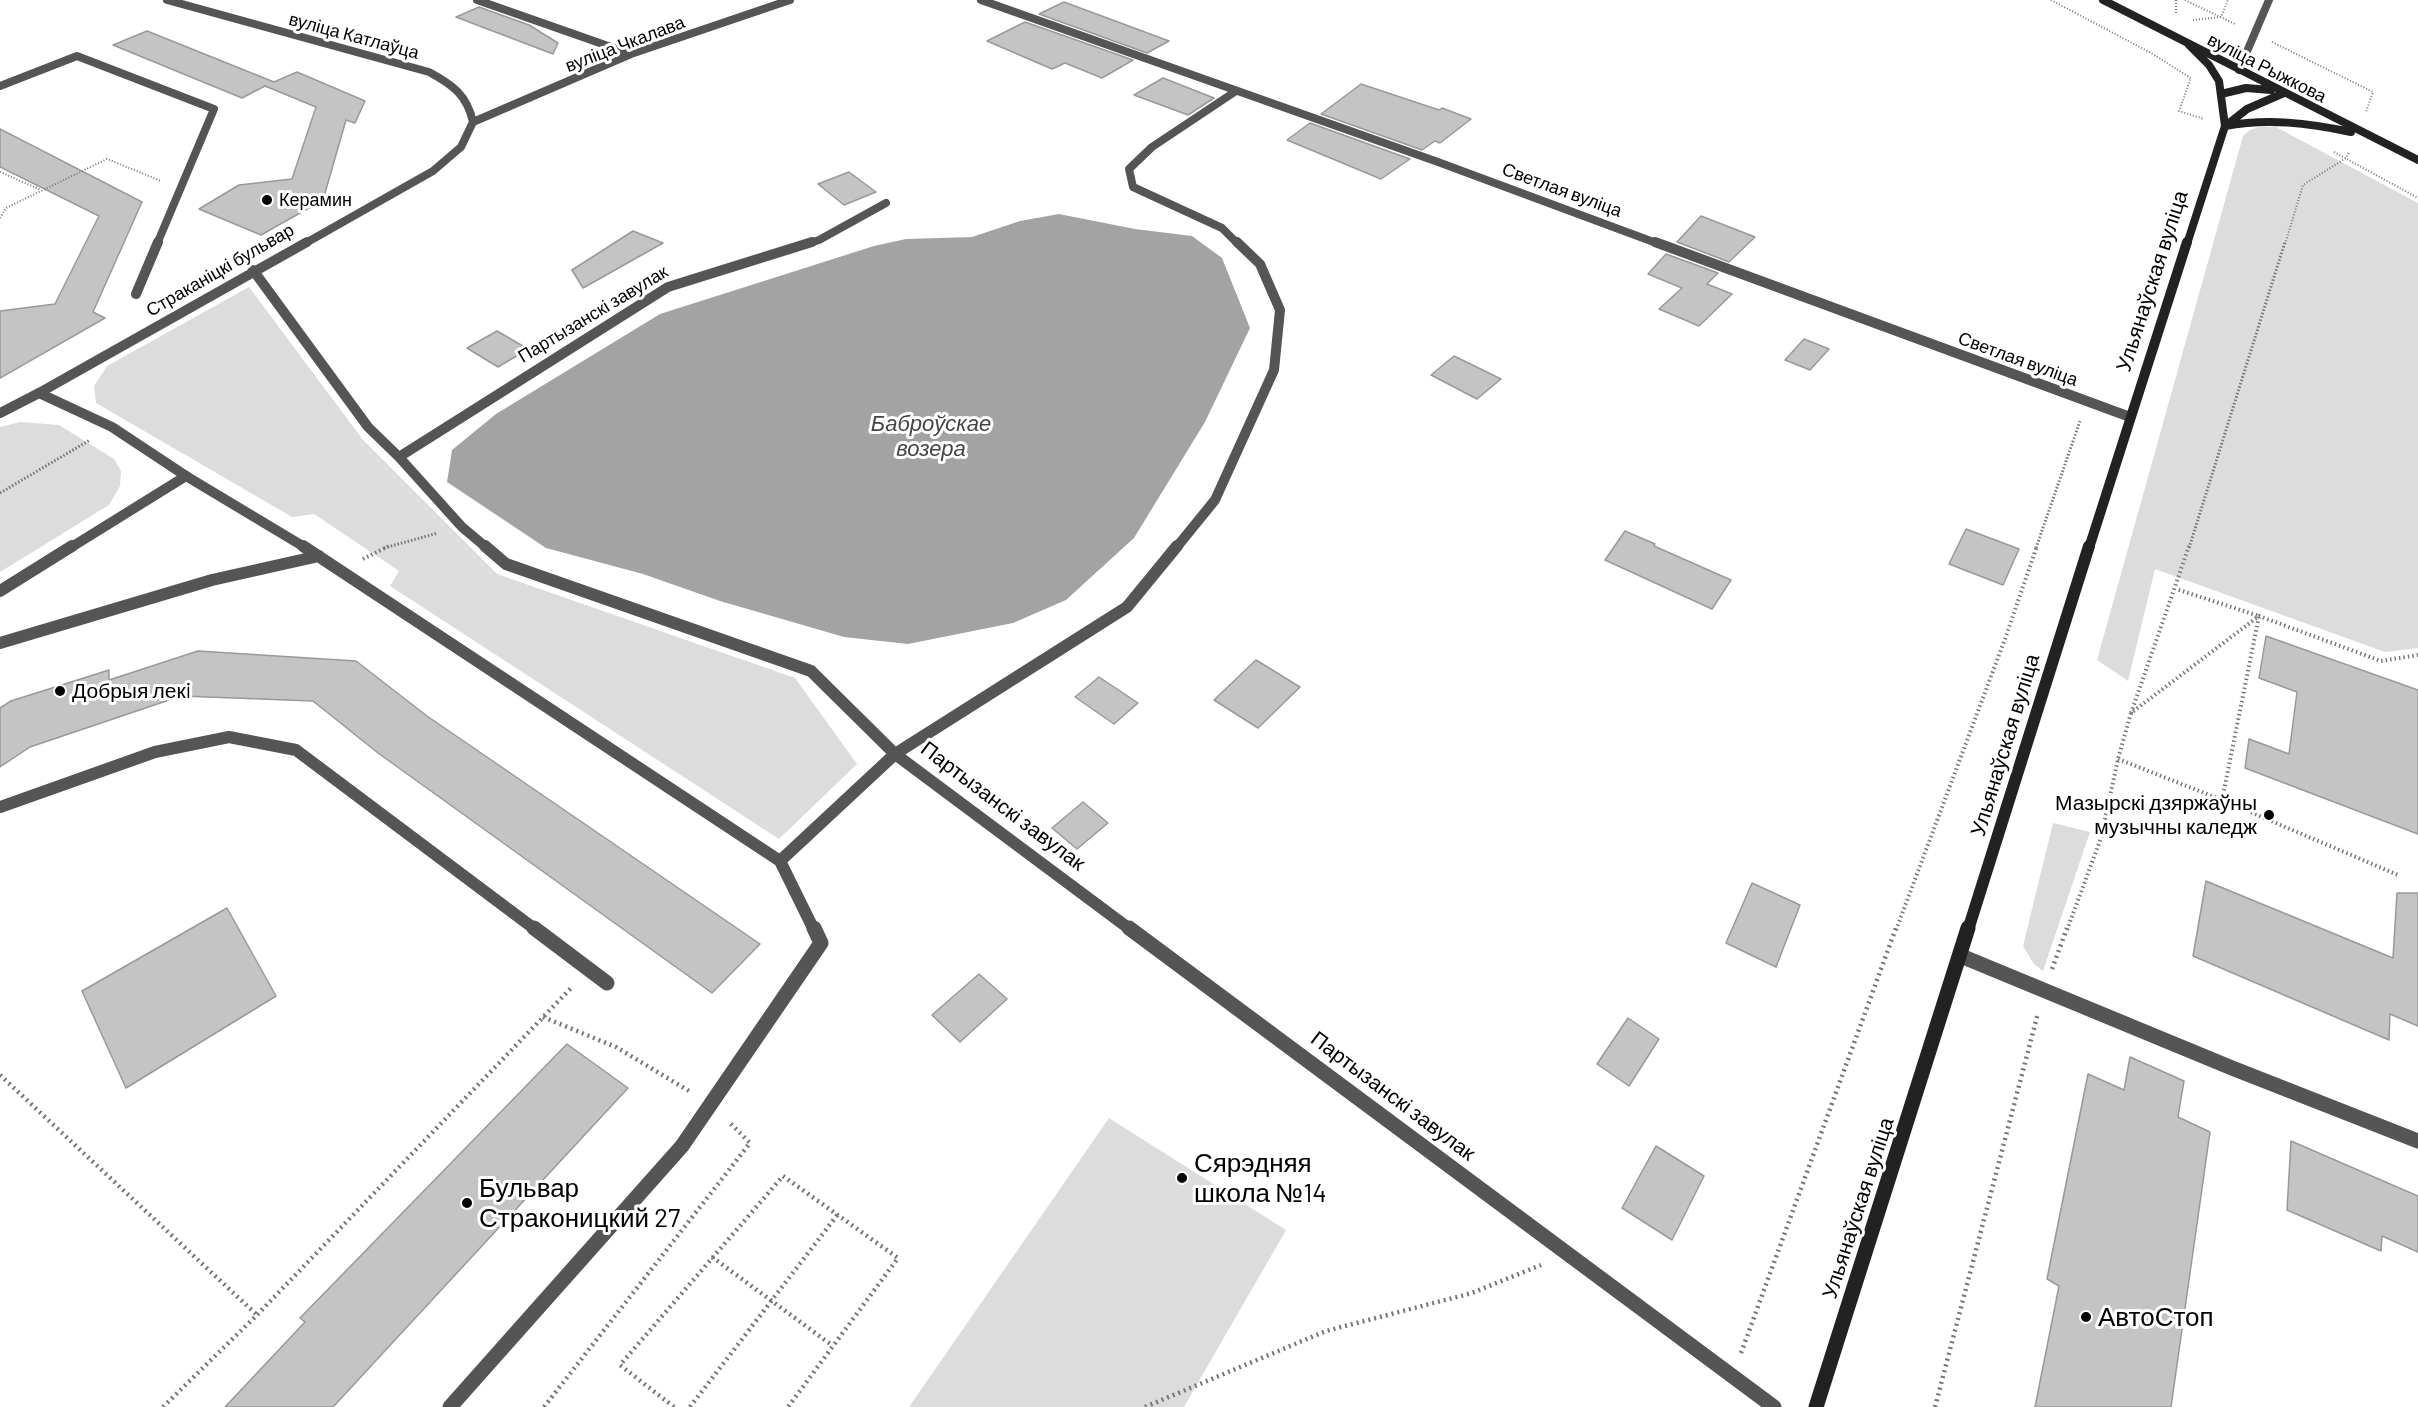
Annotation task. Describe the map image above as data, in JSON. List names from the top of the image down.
{
  "streets": {
    "main road": ["вуліца Рыжкова", "Ульянаўская вуліца"],
    "street": [
      "вуліца Катлаўца",
      "вуліца Чкалава",
      "Светлая вуліца",
      "Страканіцкі бульвар",
      "Партызанскі завулак"
    ]
  },
  "crossings": [
    ["вуліца Катлаўца", "вуліца Чкалава"],
    ["вуліца Катлаўца", "Страканіцкі бульвар"],
    ["вуліца Чкалава", "Страканіцкі бульвар"],
    ["вуліца Рыжкова", "Ульянаўская вуліца"],
    ["Светлая вуліца", "Ульянаўская вуліца"],
    ["Светлая вуліца", "Партызанскі завулак"]
  ],
  "water": ["Баброўскае возера"],
  "places": [
    "Керамин",
    "Добрыя лекi",
    "Мазырскі дзяржаўны музычны каледж",
    "Сярэдняя школа №14",
    "Бульвар Страконицкий 27",
    "АвтоСтоп"
  ]
}
